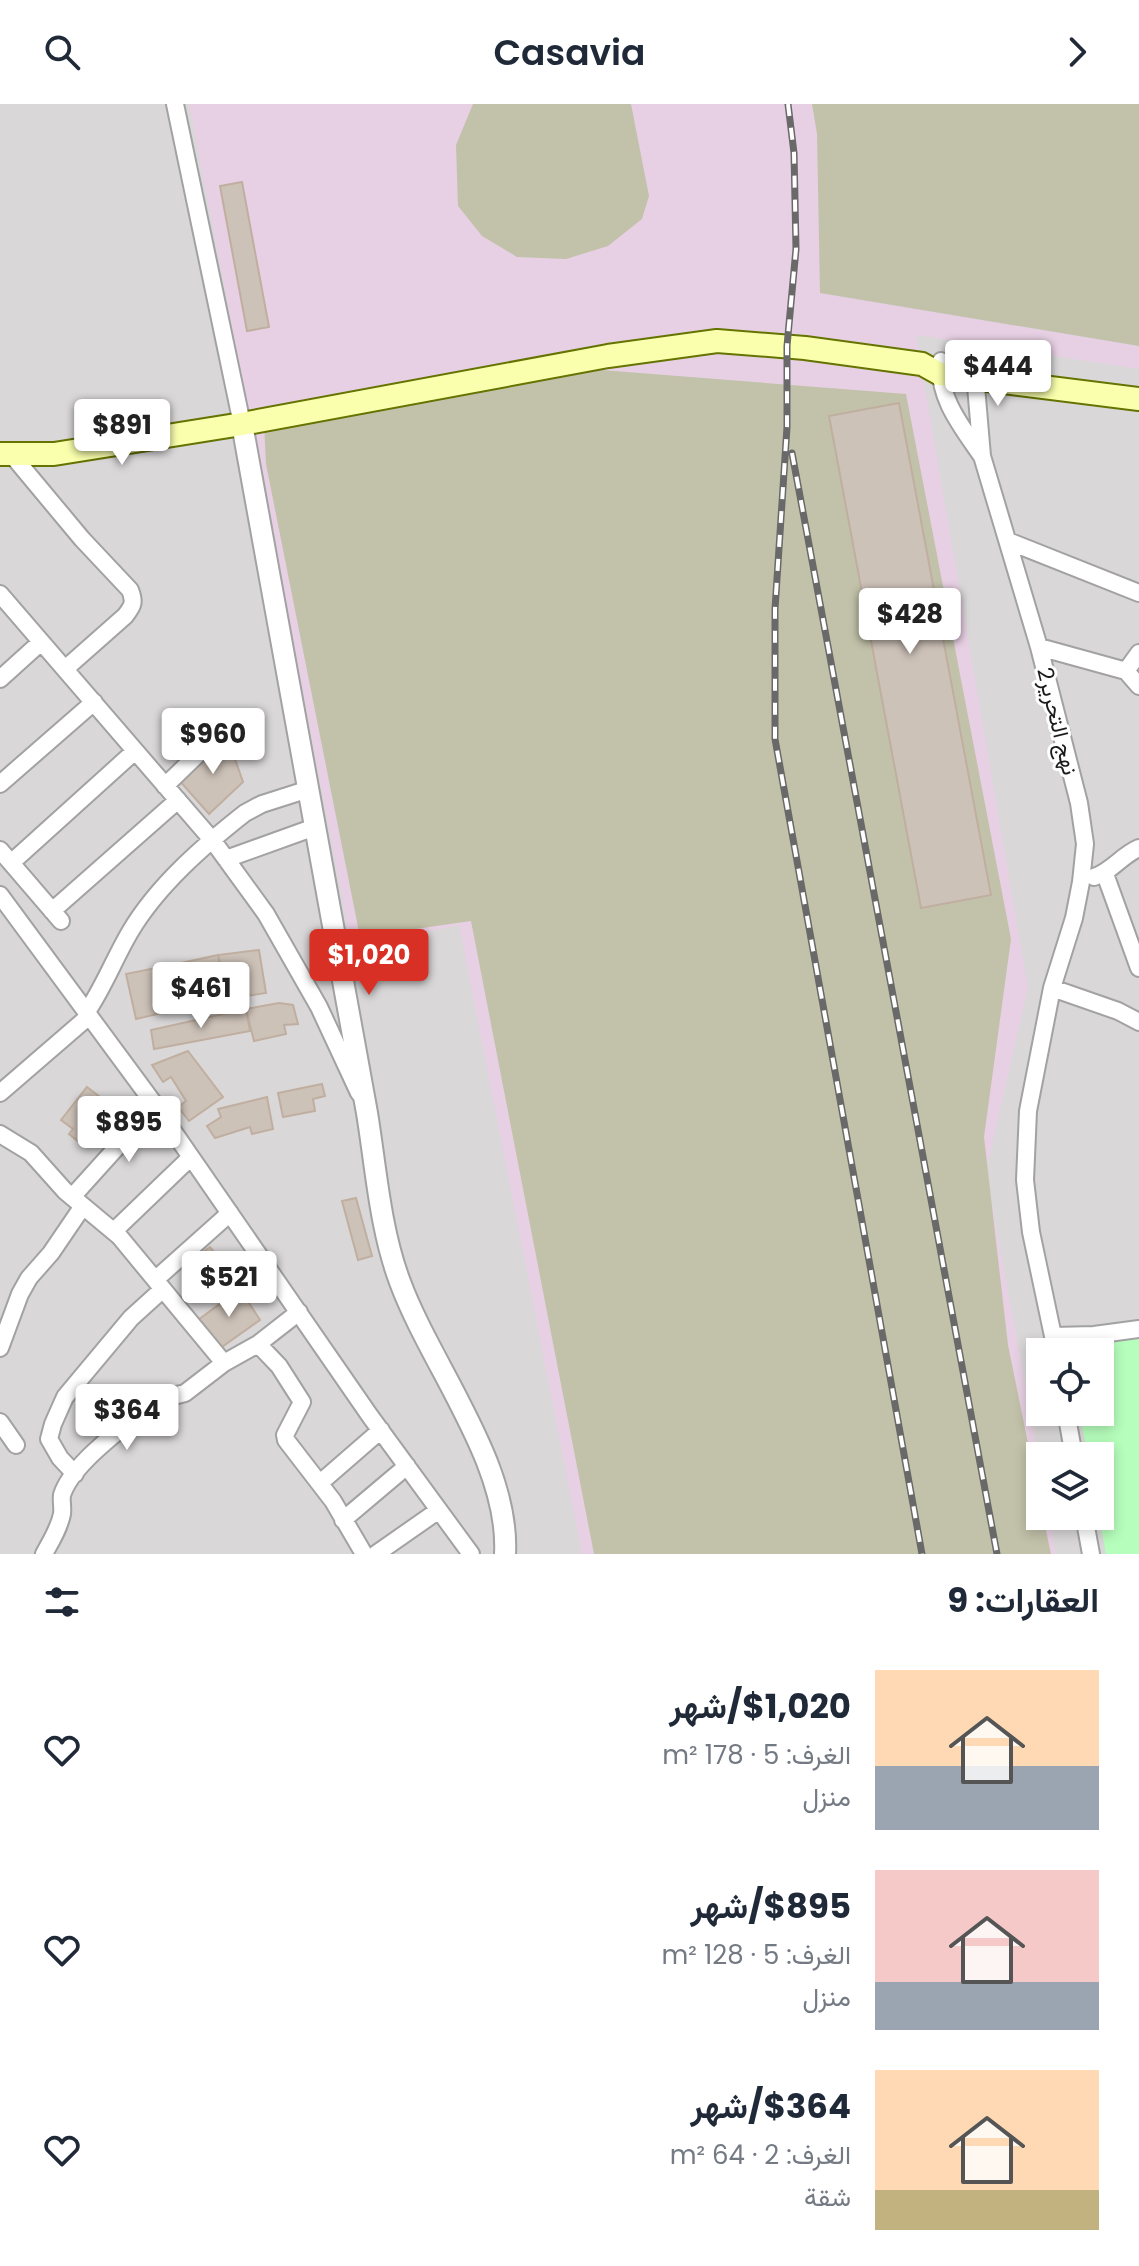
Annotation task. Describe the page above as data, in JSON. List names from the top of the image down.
{
  "streets": {
    "street": ["نهج التحرير2"]
  },
  "page": {
    "header": "Casavia",
    "price": [
      "$444",
      "$891",
      "$428",
      "$960",
      "$1,020",
      "$461",
      "$895",
      "$521",
      "$364"
    ],
    "heading": "العقارات: 9",
    "list": [
      {
        "name": "$1,020/شهر",
        "note": "الغرف: 5 · 178 m² · منزل"
      },
      {
        "name": "$895/شهر",
        "note": "الغرف: 5 · 128 m² · منزل"
      },
      {
        "name": "$364/شهر",
        "note": "الغرف: 2 · 64 m² · شقة"
      }
    ]
  }
}
